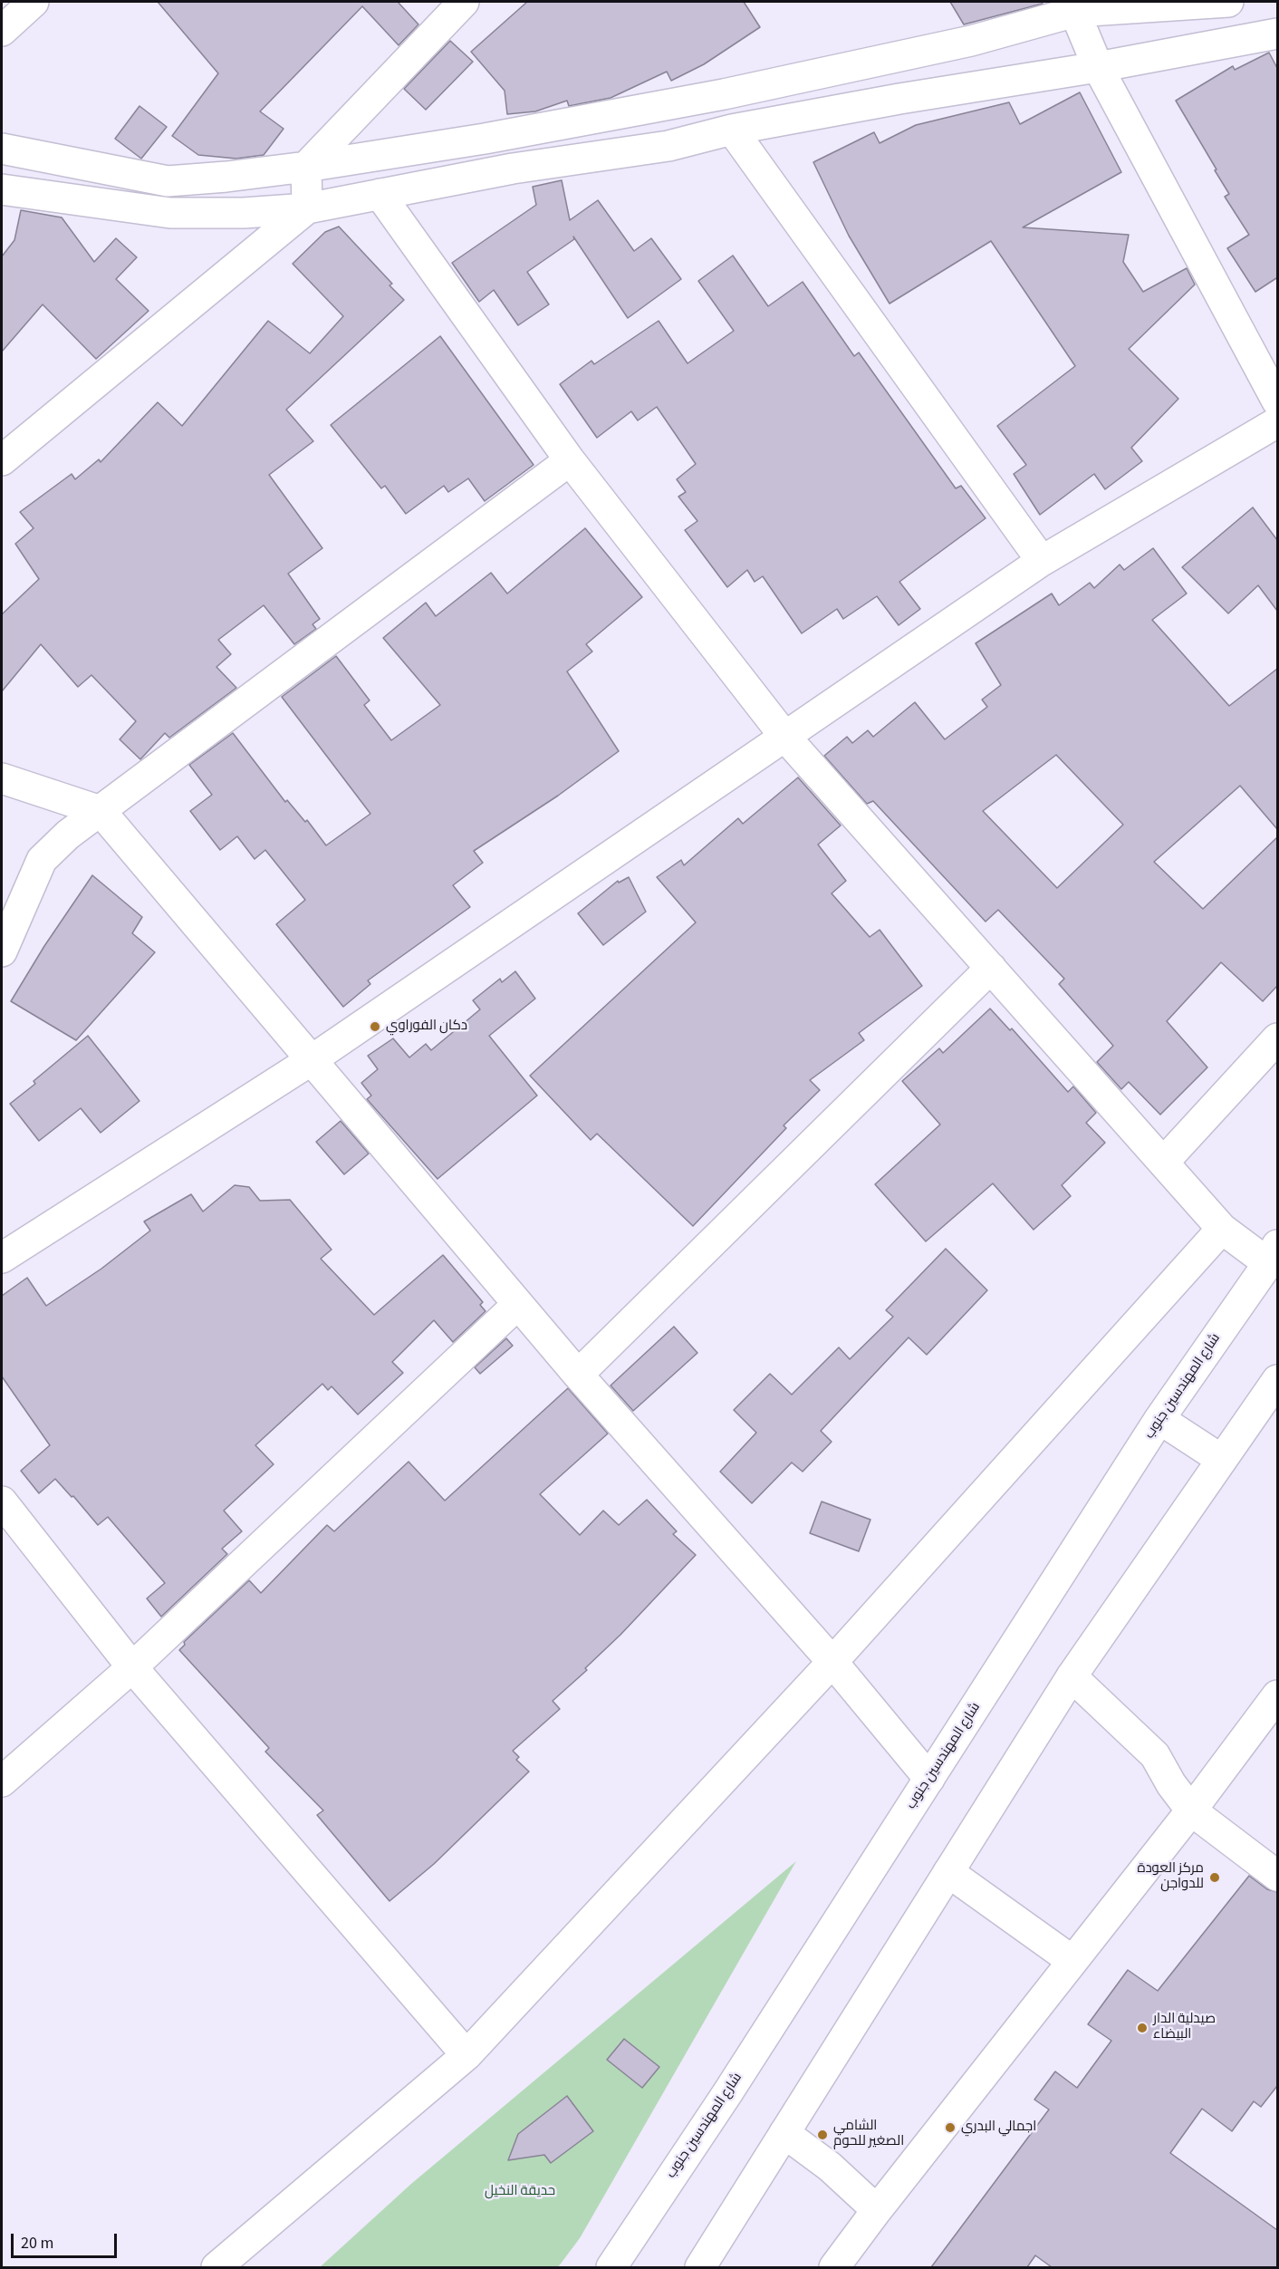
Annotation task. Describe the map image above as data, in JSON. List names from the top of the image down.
{
  "streets": {
    "main road": ["شارع المهندسين جنوب"]
  },
  "parks": ["حديقة النخيل"],
  "places": [
    "دكان الفوراوي",
    "مركز العودة للدواجن",
    "صيدلية الدار البيضاء",
    "اجمالي البدري",
    "الشامي الصغير للحوم"
  ],
  "scale_bar": "20 m"
}
